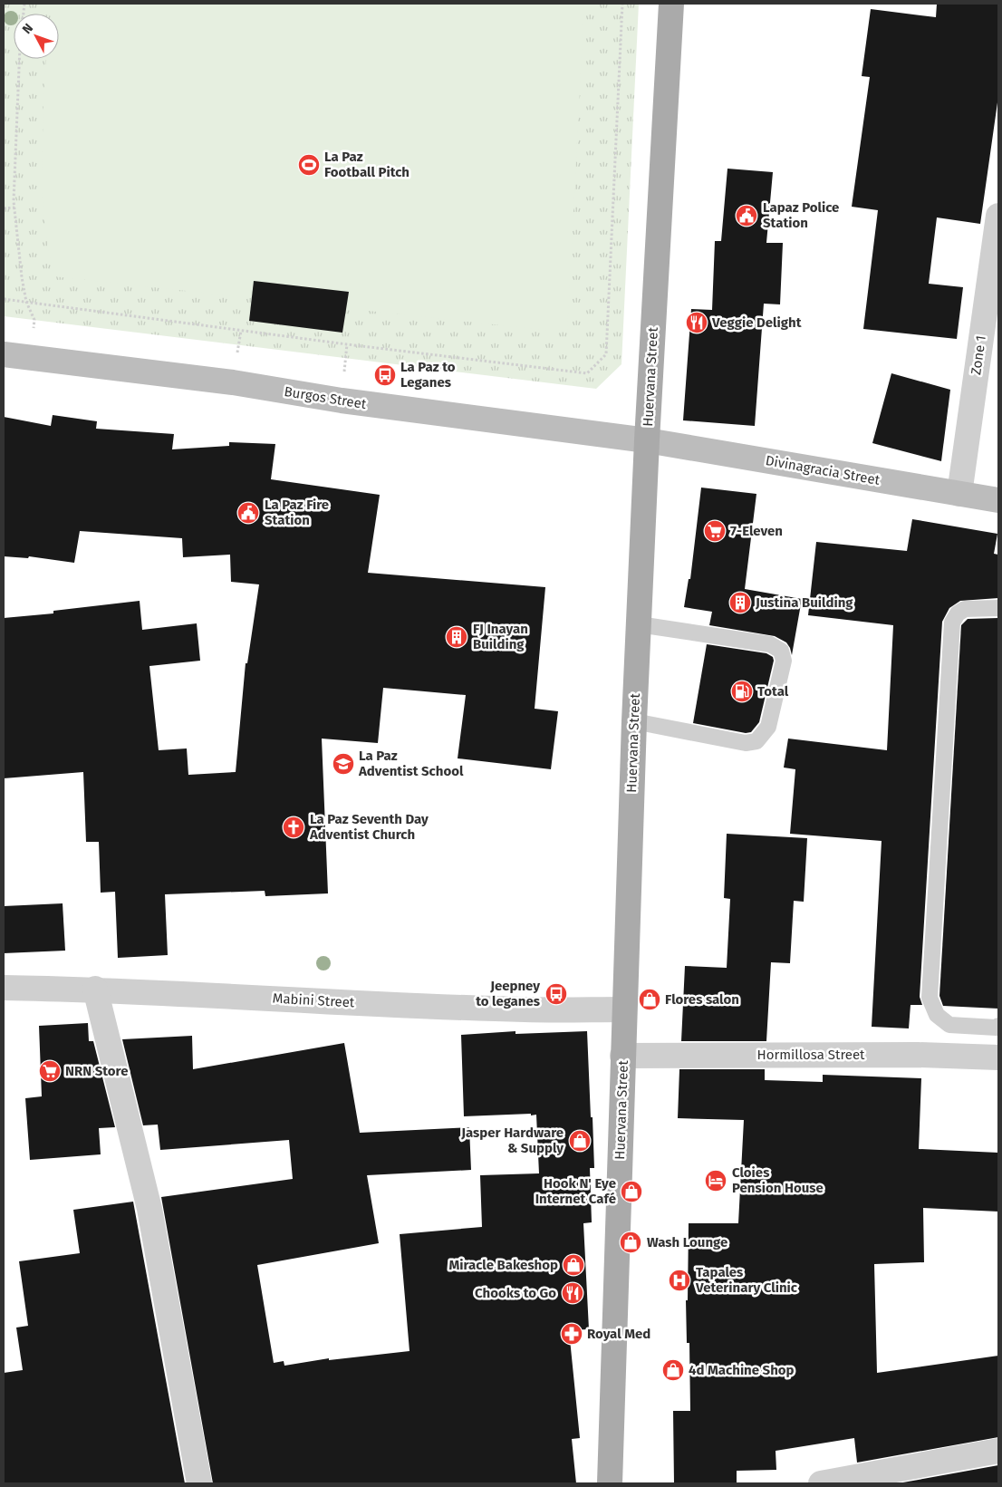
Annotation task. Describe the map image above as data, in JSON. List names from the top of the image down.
{
  "streets": {
    "main road": ["Huervana Street", "Burgos Street", "Divinagracia Street"],
    "street": ["Zone 1", "Mabini Street", "Hormillosa Street"]
  },
  "crossings": [
    ["Zone 1", "Divinagracia Street"],
    ["Huervana Street", "Burgos Street"],
    ["Huervana Street", "Divinagracia Street"],
    ["Huervana Street", "Mabini Street"],
    ["Huervana Street", "Hormillosa Street"],
    ["Burgos Street", "Divinagracia Street"]
  ],
  "places": {
    "sports": ["La Paz Football Pitch"],
    "public building": ["Lapaz Police Station", "La Paz Fire Station"],
    "restaurant": ["Veggie Delight", "Chooks to Go"],
    "bus stop": ["La Paz to Leganes", "Jeepney to leganes"],
    "supermarket": ["7-Eleven", "NRN Store"],
    "building": ["Justina Building", "FJ Inayan Building"],
    "fuel station": ["Total"],
    "school or university": ["La Paz Adventist School"],
    "church": ["La Paz Seventh Day Adventist Church"],
    "shop": [
      "Flores salon",
      "Jasper Hardware & Supply",
      "Hook N' Eye Internet Café",
      "Wash Lounge",
      "Miracle Bakeshop",
      "4d Machine Shop"
    ],
    "hotel": ["Cloies Pension House"],
    "hospital": ["Tapales Veterinary Clinic"],
    "pharmacy": ["Royal Med"]
  },
  "north": "top left"
}
